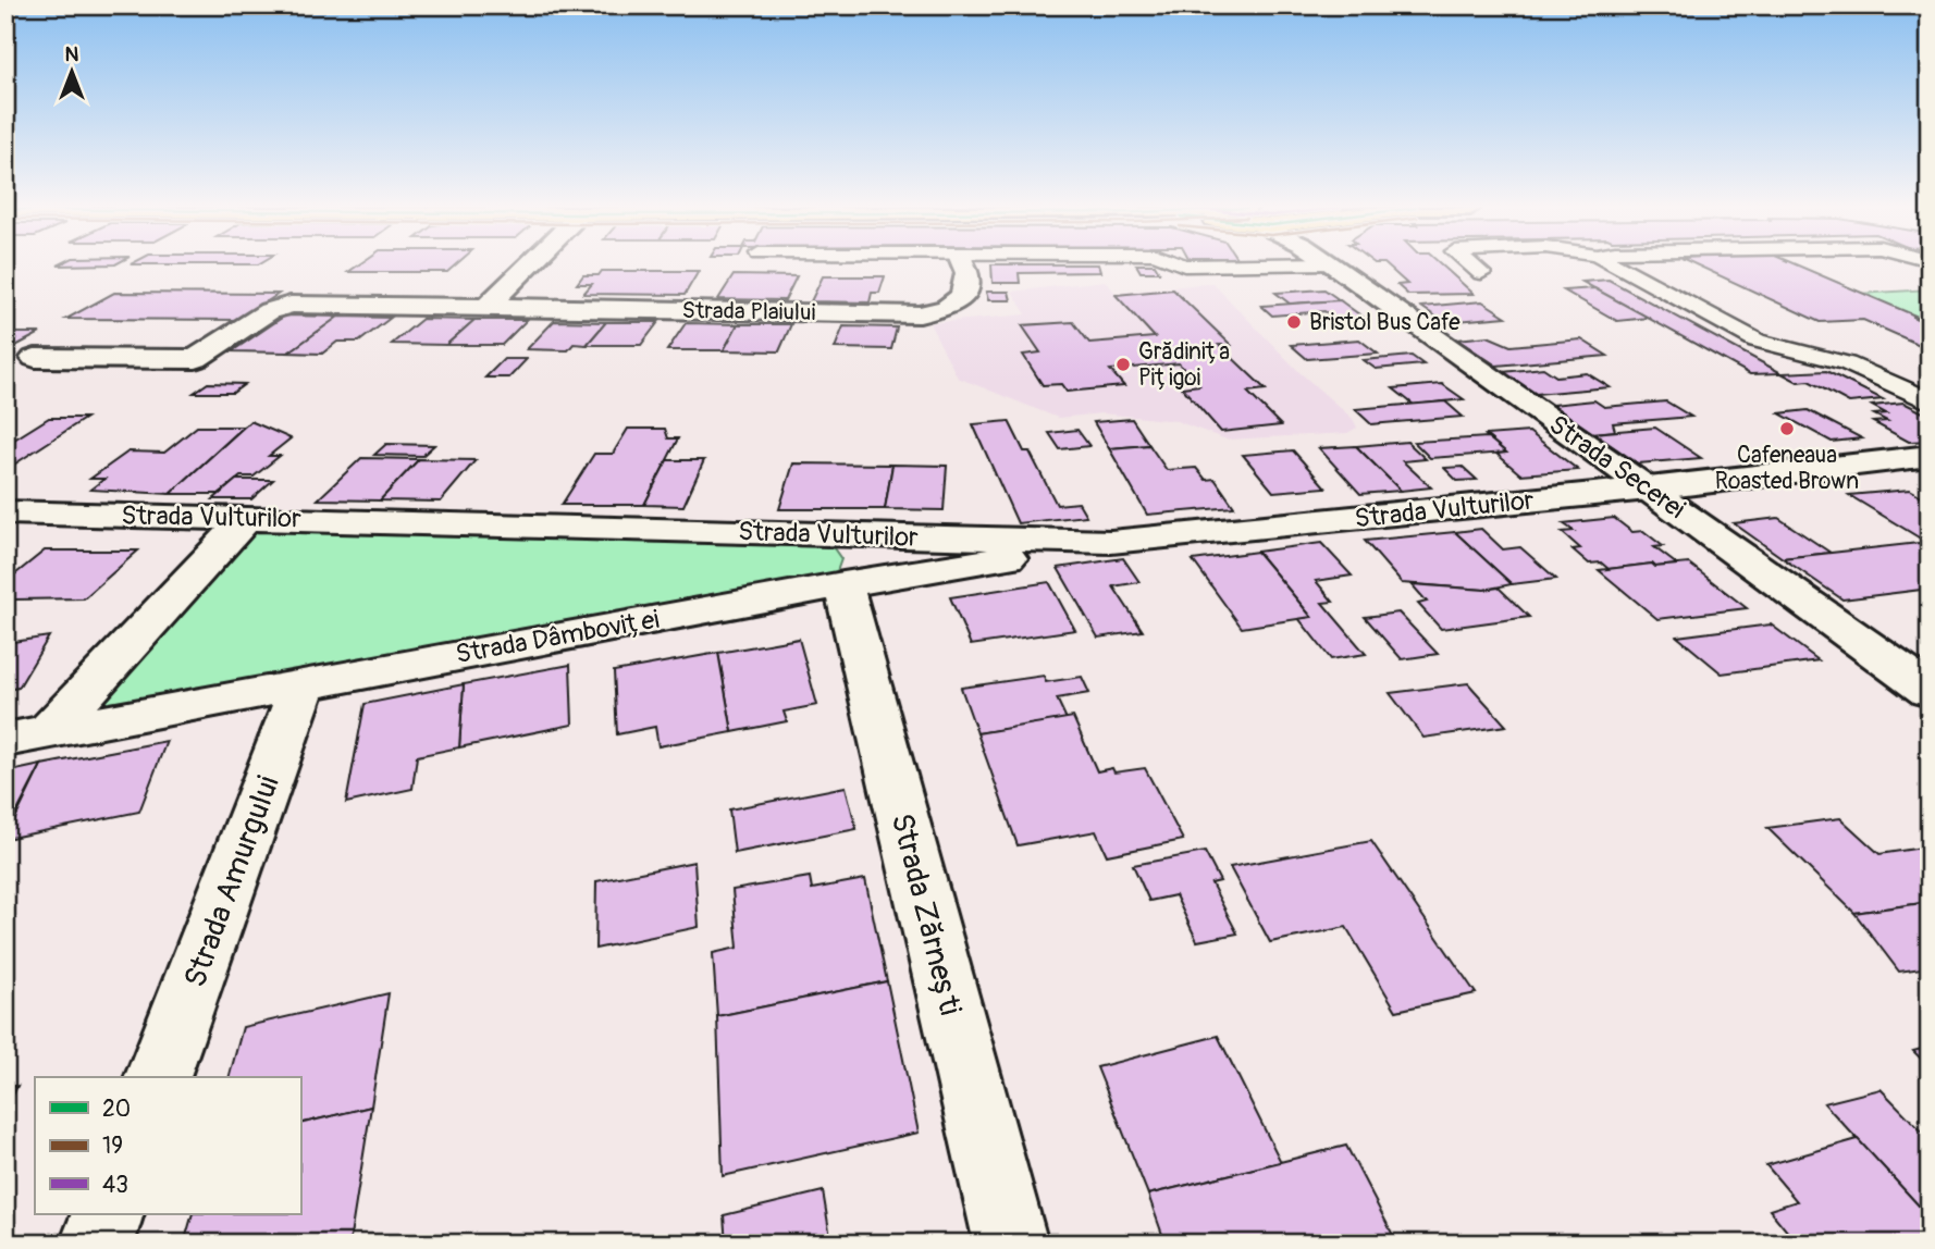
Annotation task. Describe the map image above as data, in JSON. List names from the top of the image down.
{
  "streets": {
    "street": [
      "Strada Plaiului",
      "Strada Secerei",
      "Strada Vulturilor",
      "Strada Dâmboviței",
      "Strada Amurgului",
      "Strada Zărnești"
    ]
  },
  "crossings": [
    ["Strada Secerei", "Strada Vulturilor"],
    ["Strada Vulturilor", "Strada Dâmboviței"],
    ["Strada Dâmboviței", "Strada Amurgului"],
    ["Strada Dâmboviței", "Strada Zărnești"]
  ],
  "places": ["Bristol Bus Cafe", "Grădinița Pițigoi", "Cafeneaua Roasted Brown"],
  "legend": ["20", "19", "43"],
  "north": "top"
}
